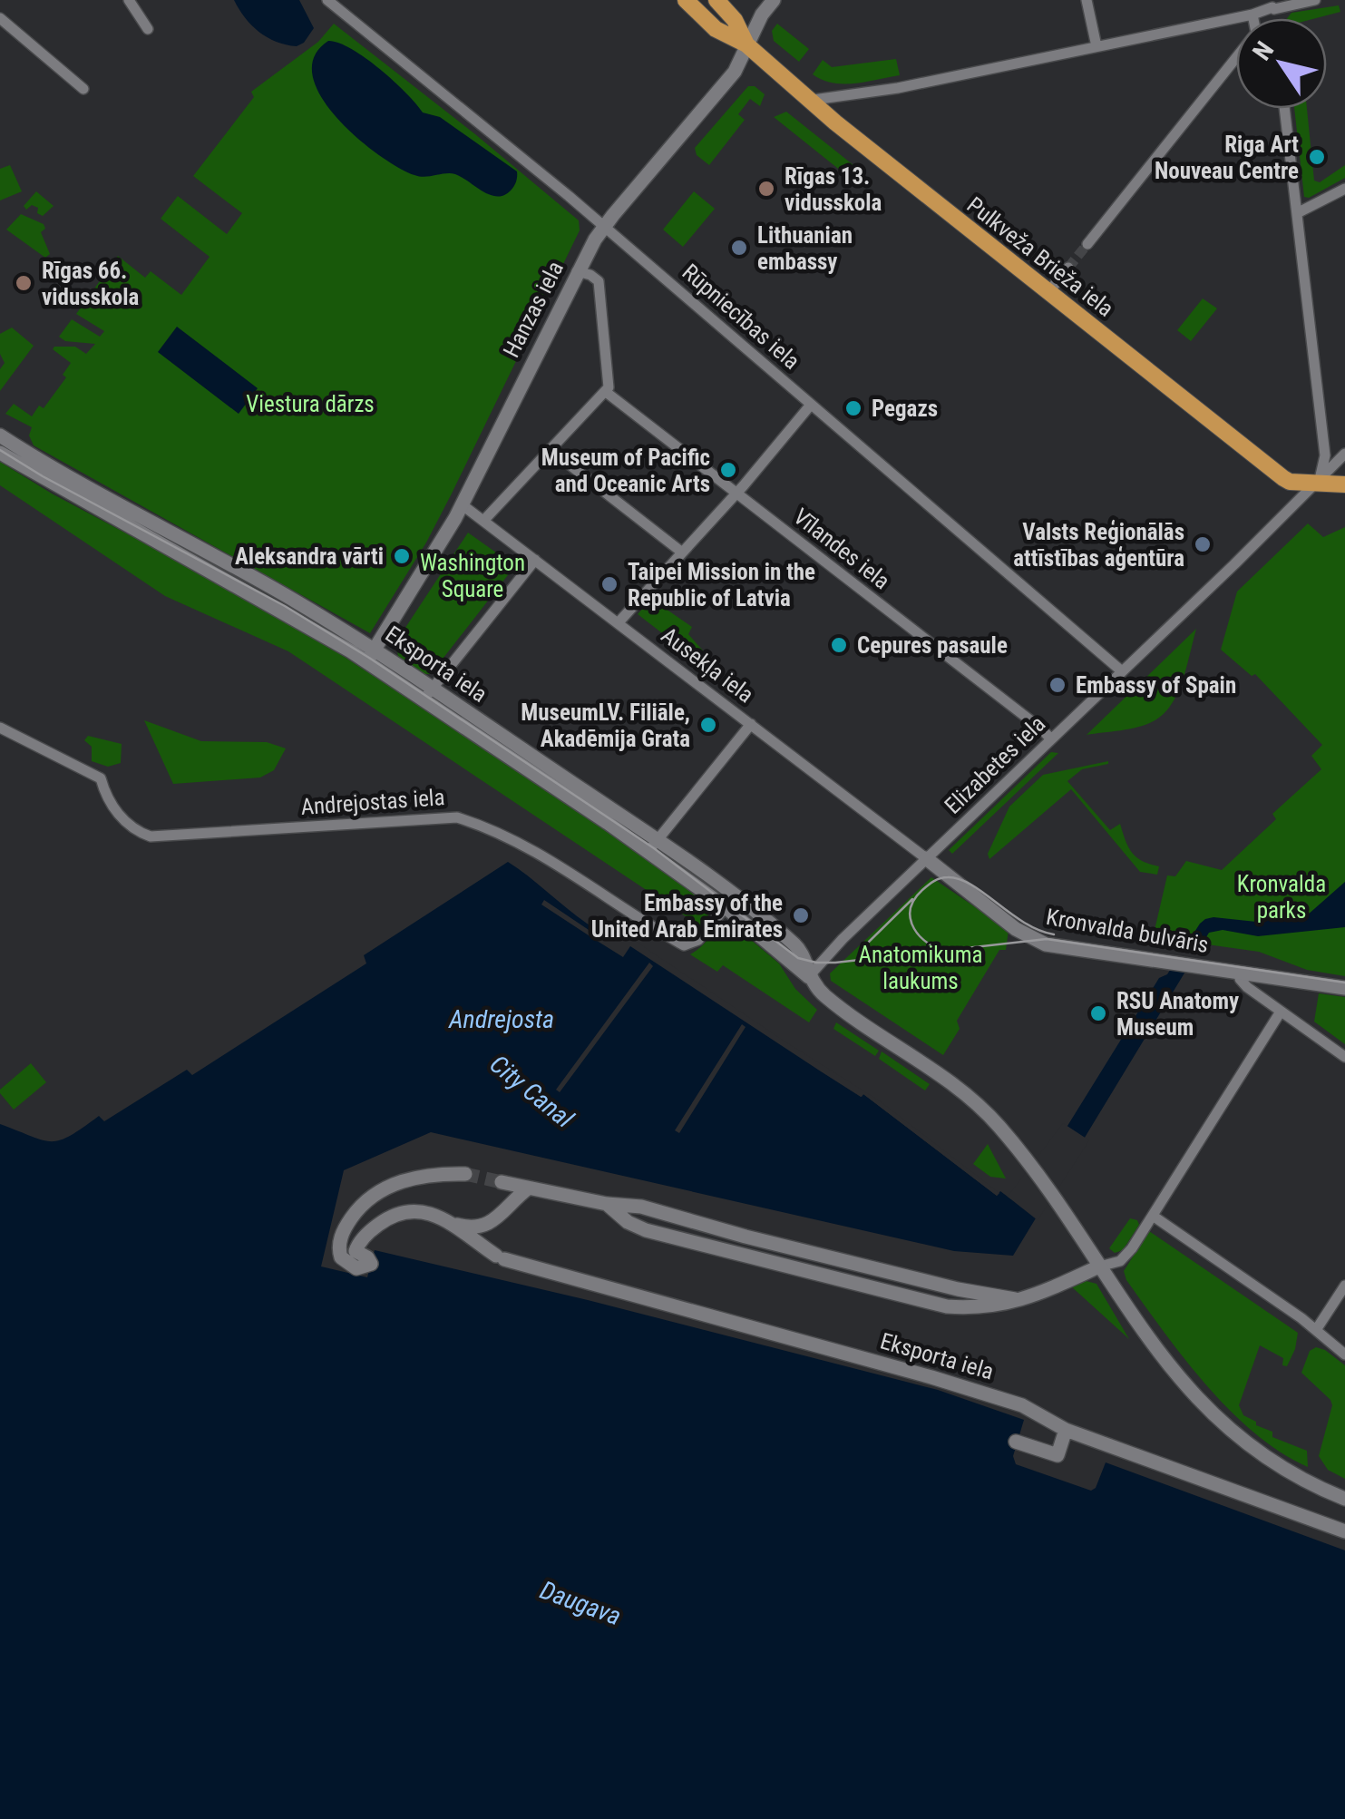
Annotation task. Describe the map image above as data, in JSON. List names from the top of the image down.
{
  "streets": {
    "main road": ["Pulkveža Brieža iela"],
    "street": [
      "Hanzas iela",
      "Rūpniecības iela",
      "Vīlandes iela",
      "Eksporta iela",
      "Ausekļa iela",
      "Elizabetes iela",
      "Andrejostas iela",
      "Kronvalda bulvāris"
    ]
  },
  "crossings": [
    ["Pulkveža Brieža iela", "Hanzas iela"],
    ["Pulkveža Brieža iela", "Elizabetes iela"],
    ["Hanzas iela", "Rūpniecības iela"],
    ["Hanzas iela", "Eksporta iela"],
    ["Hanzas iela", "Ausekļa iela"],
    ["Rūpniecības iela", "Elizabetes iela"],
    ["Vīlandes iela", "Elizabetes iela"],
    ["Eksporta iela", "Elizabetes iela"],
    ["Eksporta iela", "Andrejostas iela"],
    ["Ausekļa iela", "Elizabetes iela"],
    ["Ausekļa iela", "Kronvalda bulvāris"],
    ["Elizabetes iela", "Kronvalda bulvāris"]
  ],
  "water": ["Andrejosta", "City Canal", "Daugava"],
  "parks": [
    "Viestura dārzs",
    "Washington Square",
    "Kronvalda parks",
    "Anatomikuma laukums"
  ],
  "places": [
    "Riga Art Nouveau Centre",
    "Rīgas 13. vidusskola",
    "Lithuanian embassy",
    "Rīgas 66. vidusskola",
    "Pegazs",
    "Museum of Pacific and Oceanic Arts",
    "Valsts Reģionālās attīstības aģentūra",
    "Aleksandra vārti",
    "Taipei Mission in the Republic of Latvia",
    "Cepures pasaule",
    "Embassy of Spain",
    "MuseumLV. Filiāle, Akadēmija Grata",
    "Embassy of the United Arab Emirates",
    "RSU Anatomy Museum"
  ],
  "north": "top left"
}
